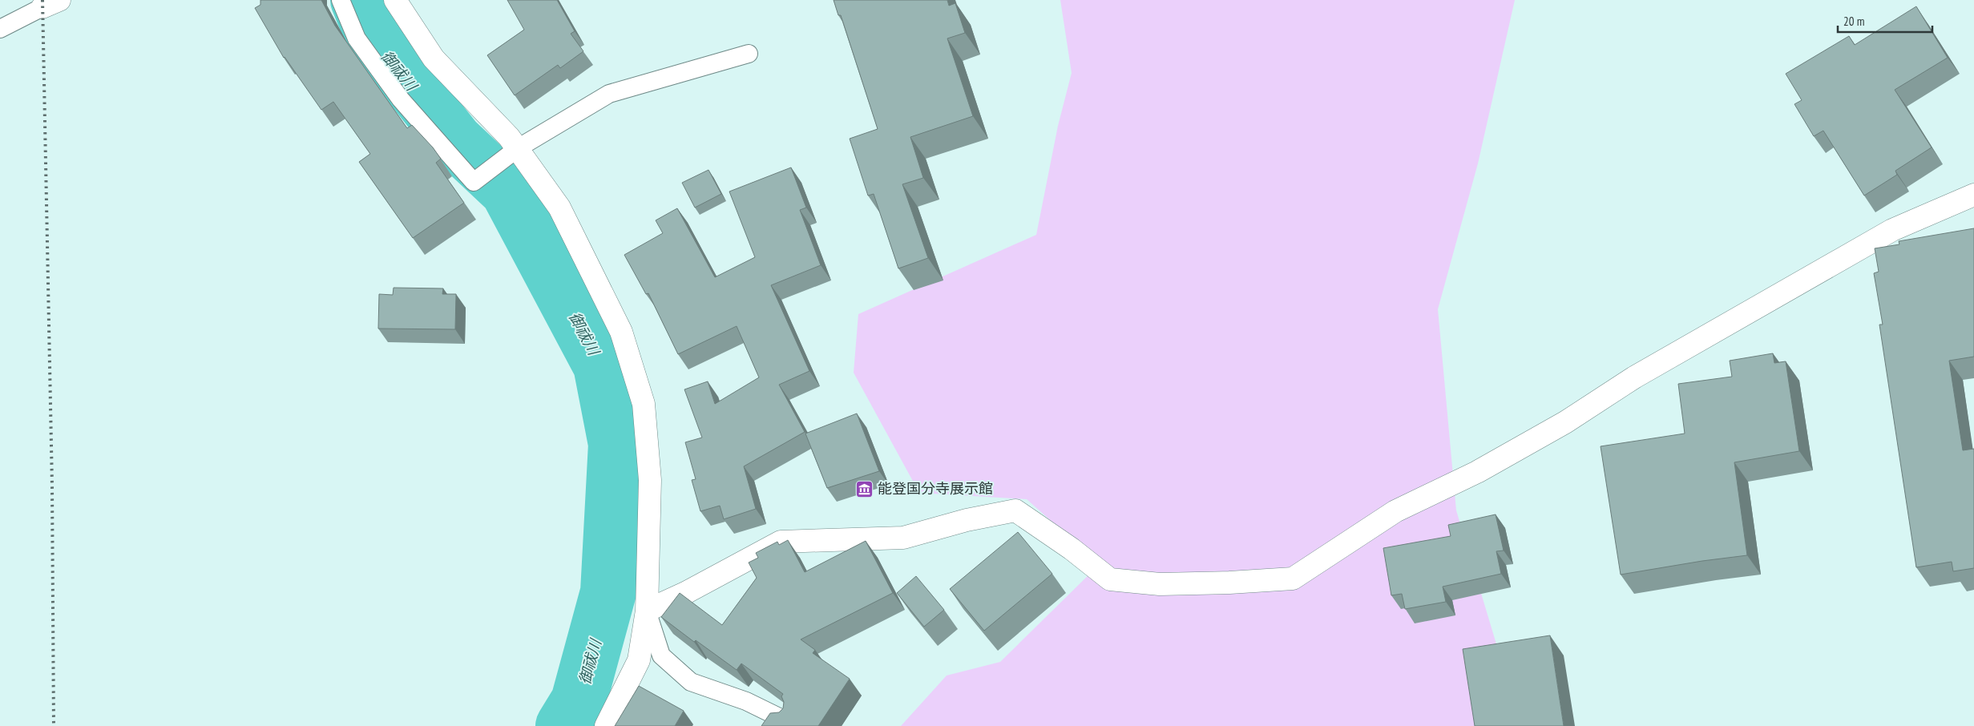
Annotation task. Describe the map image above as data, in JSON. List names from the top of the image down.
{
  "water": ["御祓川"],
  "places": {
    "museum": ["能登国分寺展示館"]
  },
  "scale_bar": "20 m"
}
